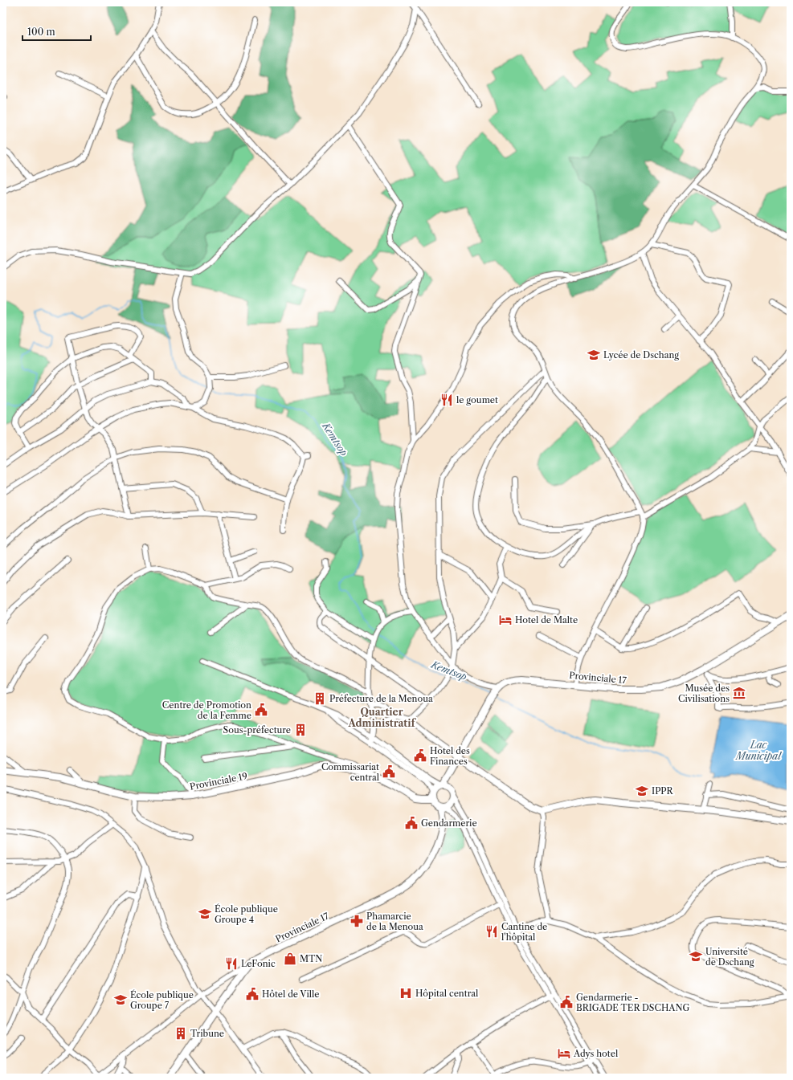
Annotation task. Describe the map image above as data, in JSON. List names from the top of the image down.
{
  "streets": {
    "main road": ["Provinciale 17", "Provinciale 19"]
  },
  "crossings": [
    ["Provinciale 17", "Provinciale 19"]
  ],
  "districts": ["Quartier Administratif"],
  "water": ["Kemtsop", "Lac Municipal"],
  "places": {
    "school or university": [
      "Lycée de Dschang",
      "IPPR",
      "École publique Groupe 4",
      "Université de Dschang",
      "École publique Groupe 7"
    ],
    "restaurant": ["le goumet", "Cantine de l'hôpital", "LeFonic"],
    "hotel": ["Hotel de Malte", "Adys hotel"],
    "museum": ["Musée des Civilisations"],
    "building": ["Préfecture de la Menoua", "Sous-préfecture", "Tribune"],
    "public building": [
      "Centre de Promotion de la Femme",
      "Hotel des Finances",
      "Commissariat central",
      "Gendarmerie",
      "Hôtel de Ville",
      "Gendarmerie - BRIGADE TER DSCHANG"
    ],
    "pharmacy": ["Phamarcie de la Menoua"],
    "shop": ["MTN"],
    "hospital": ["Hôpital central"]
  },
  "scale_bar": "100 m"
}
